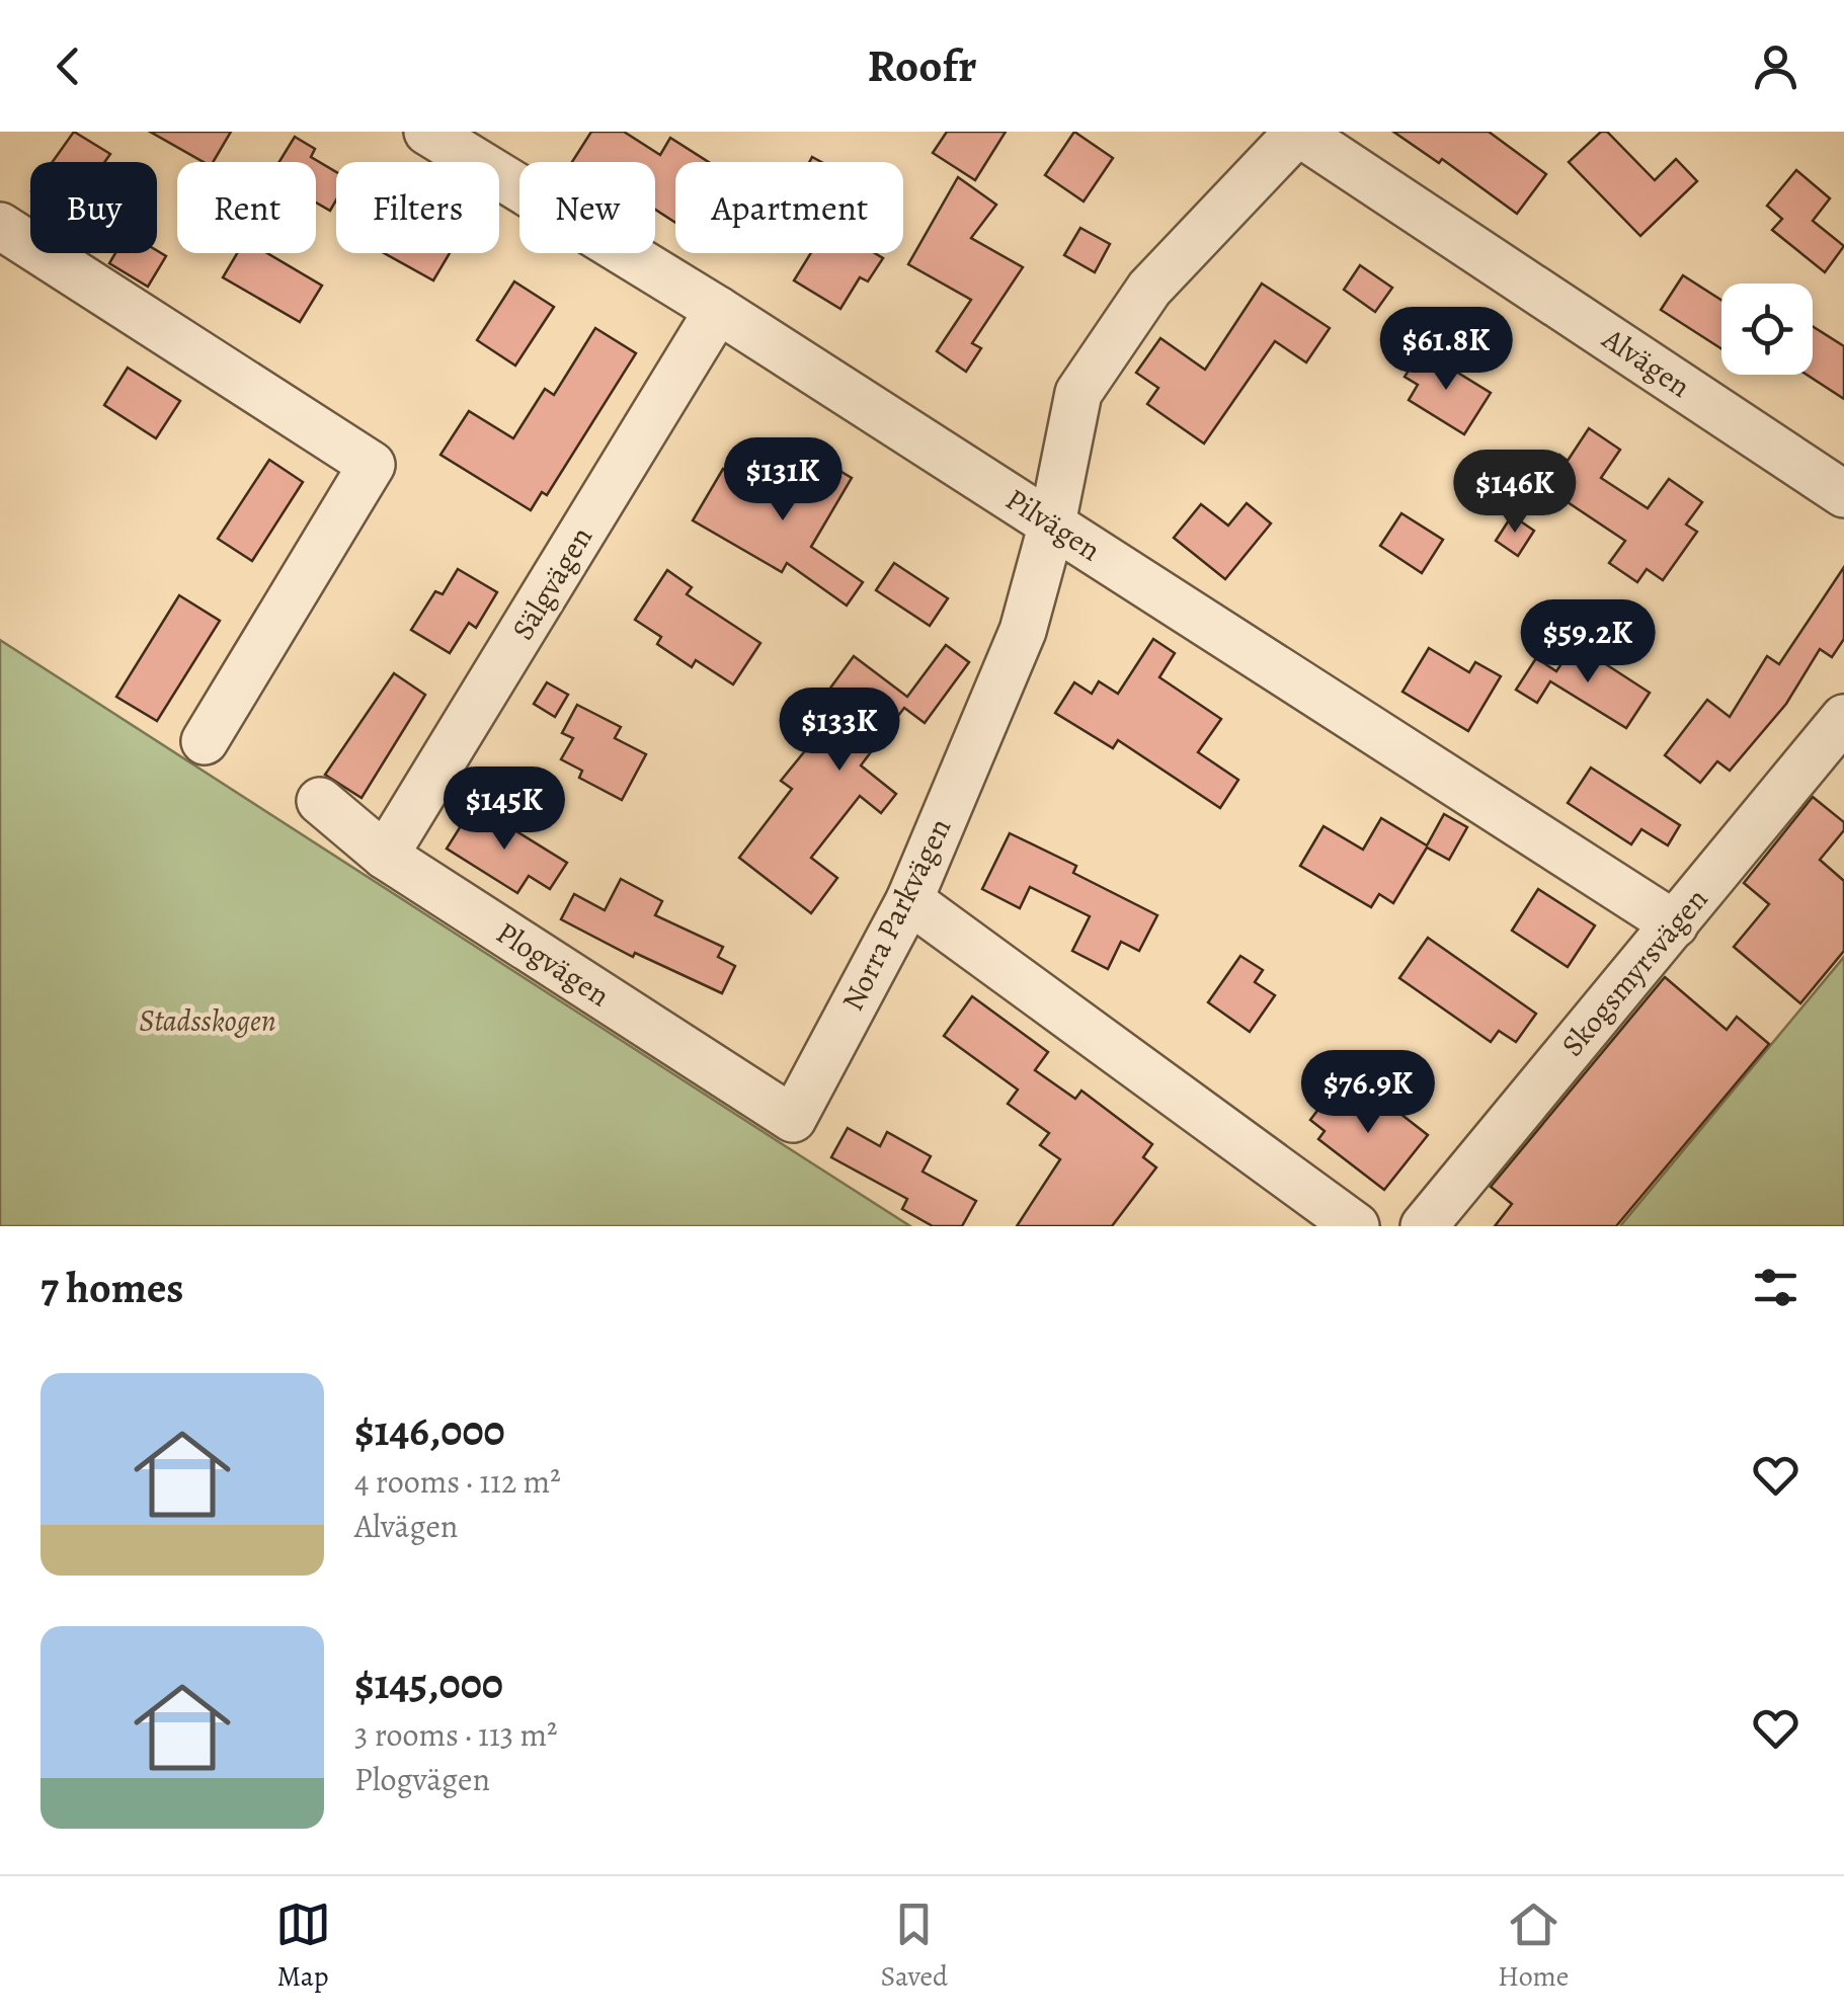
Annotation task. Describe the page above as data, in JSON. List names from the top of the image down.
{
  "streets": {
    "street": [
      "Alvägen",
      "Pilvägen",
      "Sälgvägen",
      "Norra Parkvägen",
      "Plogvägen",
      "Skogsmyrsvägen"
    ]
  },
  "crossings": [
    ["Alvägen", "Norra Parkvägen"],
    ["Pilvägen", "Sälgvägen"],
    ["Pilvägen", "Norra Parkvägen"],
    ["Pilvägen", "Skogsmyrsvägen"],
    ["Sälgvägen", "Plogvägen"],
    ["Norra Parkvägen", "Plogvägen"]
  ],
  "parks": ["Stadsskogen"],
  "page": {
    "header": "Roofr",
    "chip": [
      "Buy",
      "Rent",
      "Filters",
      "New",
      "Apartment"
    ],
    "price": [
      "$61.8K",
      "$131K",
      "$146K",
      "$59.2K",
      "$133K",
      "$145K",
      "$76.9K"
    ],
    "heading": "7 homes",
    "list": [
      {
        "name": "$146,000",
        "note": "4 rooms · 112 m² · Alvägen"
      },
      {
        "name": "$145,000",
        "note": "3 rooms · 113 m² · Plogvägen"
      }
    ],
    "tabs": ["Map", "Saved", "Home"]
  }
}
